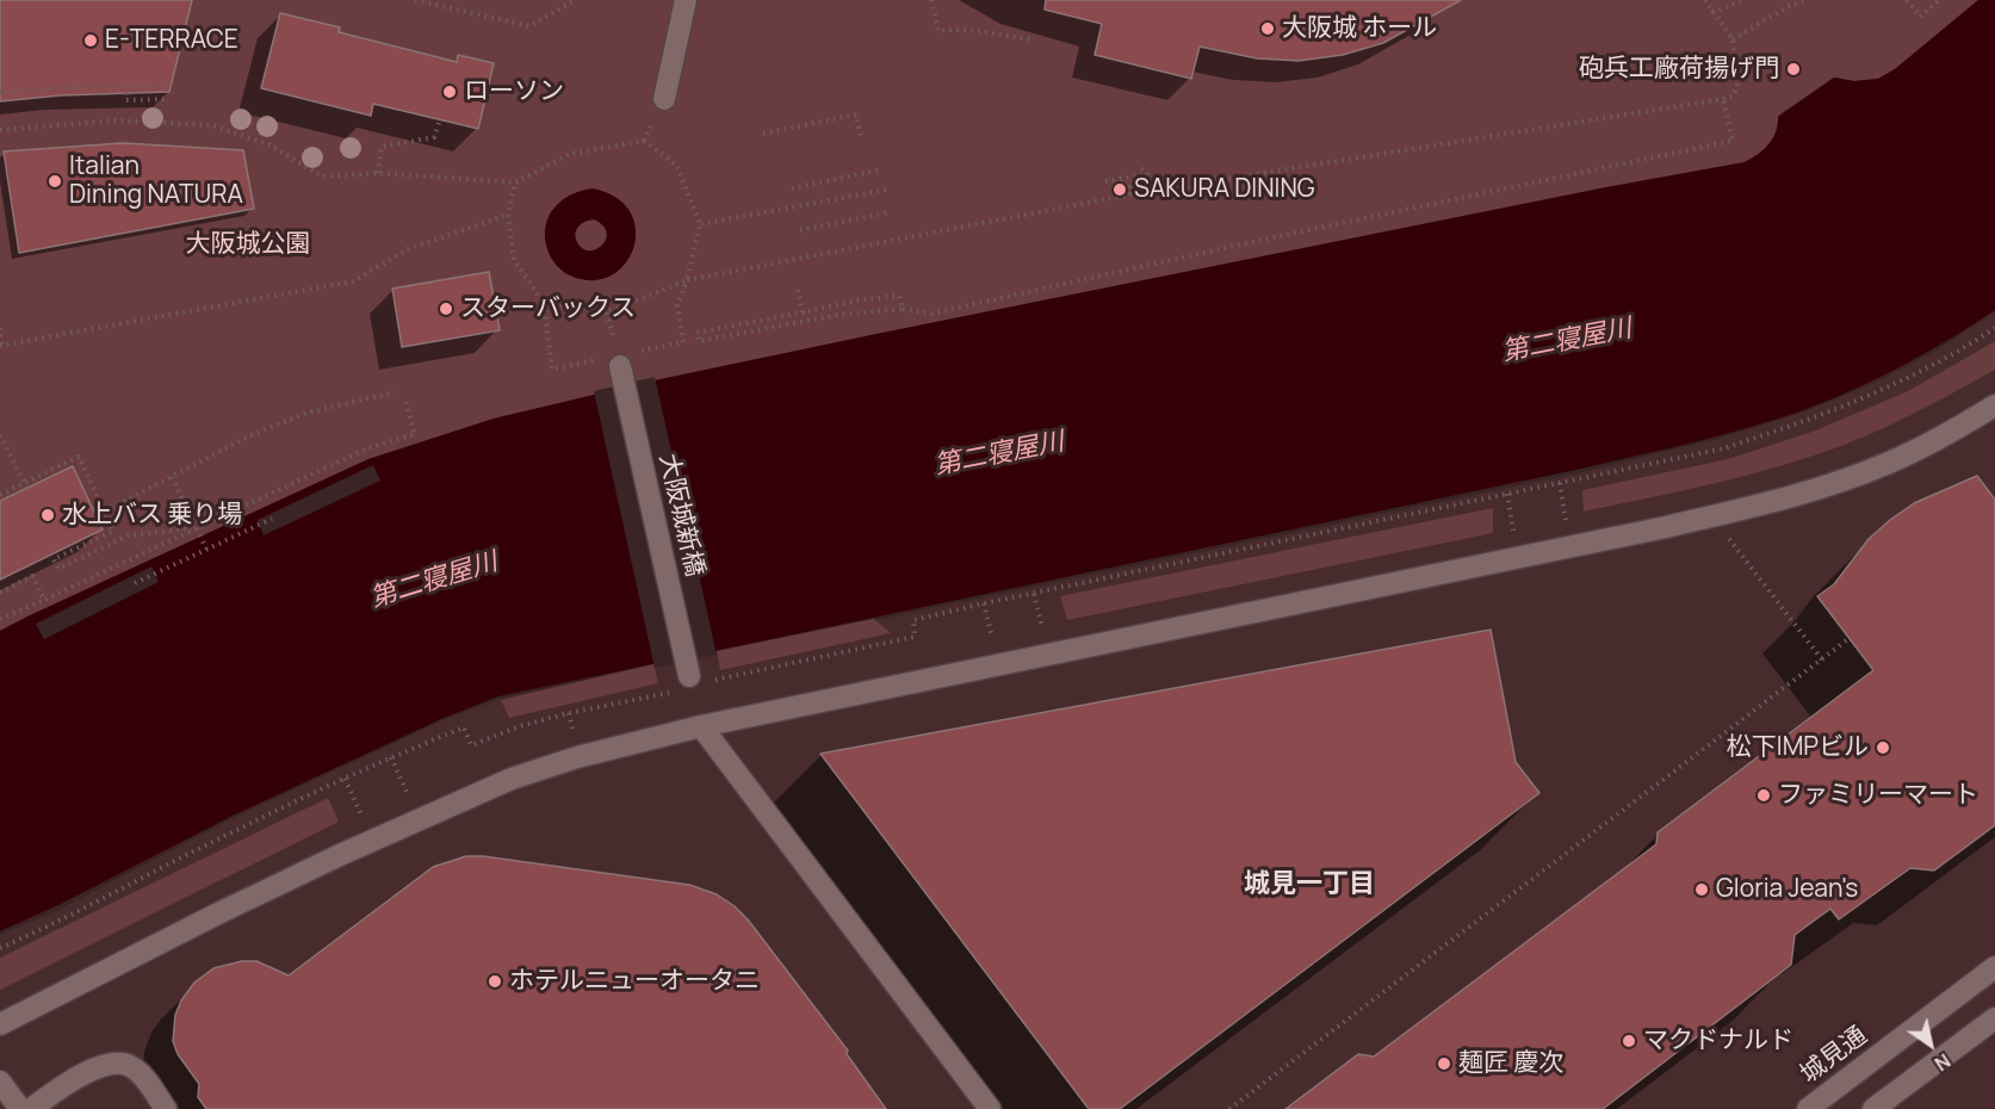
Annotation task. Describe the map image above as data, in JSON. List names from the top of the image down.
{
  "streets": {
    "street": ["大阪城新橋", "城見通"]
  },
  "districts": ["城見一丁目"],
  "water": ["第二寝屋川"],
  "parks": ["大阪城公園"],
  "places": [
    "大阪城 ホール",
    "E-TERRACE",
    "砲兵工廠荷揚げ門",
    "ローソン",
    "Italian Dining NATURA",
    "SAKURA DINING",
    "スターバックス",
    "水上バス 乗り場",
    "松下IMPビル",
    "ファミリーマート",
    "Gloria Jean's",
    "ホテルニューオータニ",
    "マクドナルド",
    "麺匠 慶次"
  ],
  "north": "bottom right"
}
